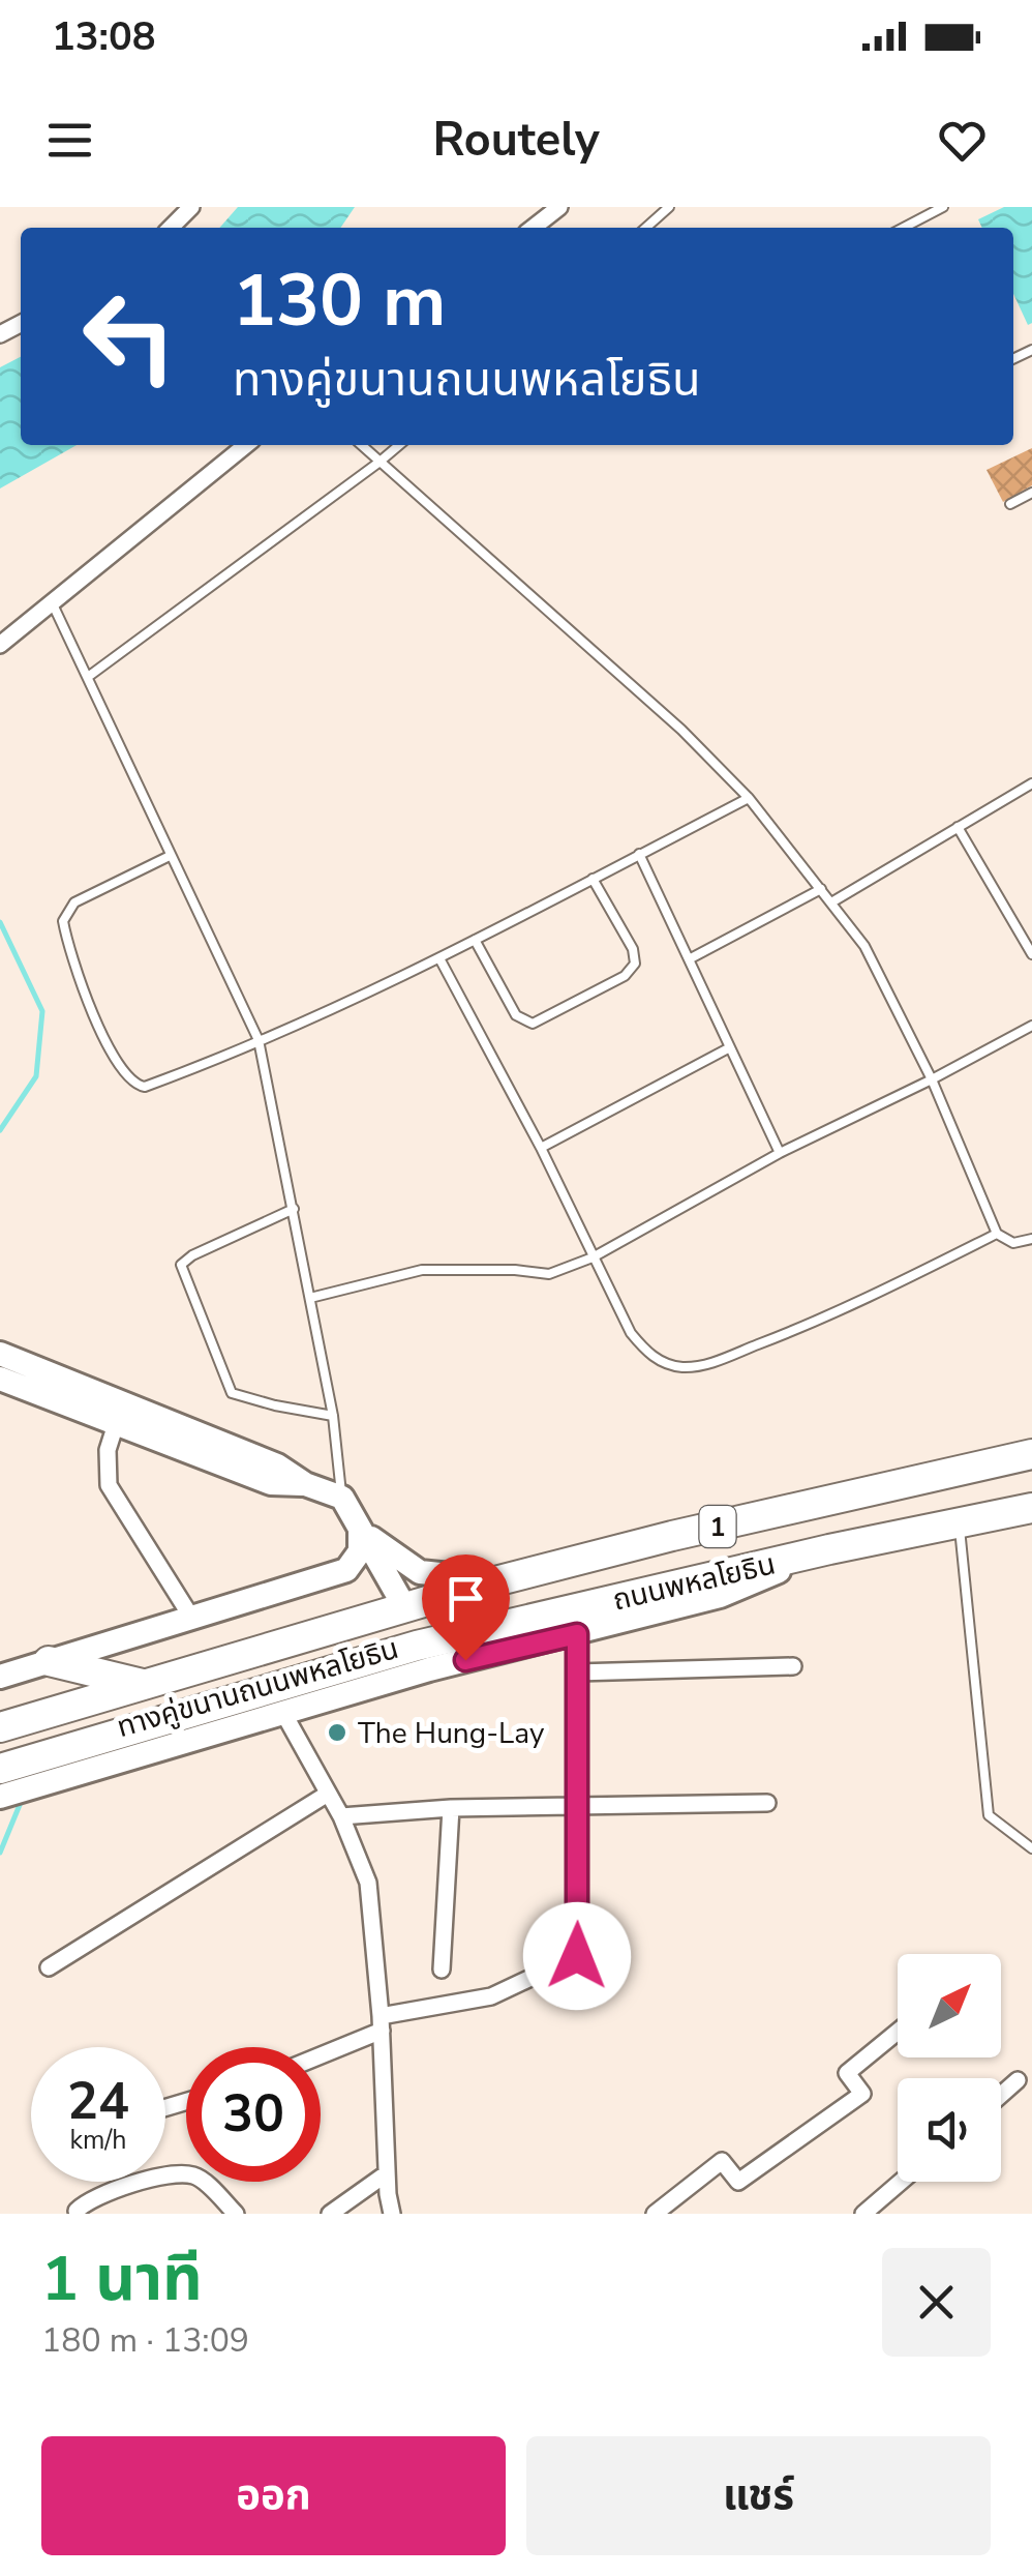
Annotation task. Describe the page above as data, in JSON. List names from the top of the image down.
{
  "streets": {
    "highway": ["1", "ถนนพหลโยธิน"],
    "main road": ["ทางคู่ขนานถนนพหลโยธิน"]
  },
  "crossings": [
    ["ถนนพหลโยธิน", "ทางคู่ขนานถนนพหลโยธิน"]
  ],
  "places": ["The Hung-Lay"],
  "north": "top right",
  "page": {
    "status": "13:08",
    "header": "Routely",
    "turn": ["130 m", "ทางคู่ขนานถนนพหลโยธิน"],
    "speed": "24 km/h",
    "limit": "30",
    "heading": ["1 นาที", "180 m · 13:09"],
    "buttons": ["ออก", "แชร์"]
  }
}
